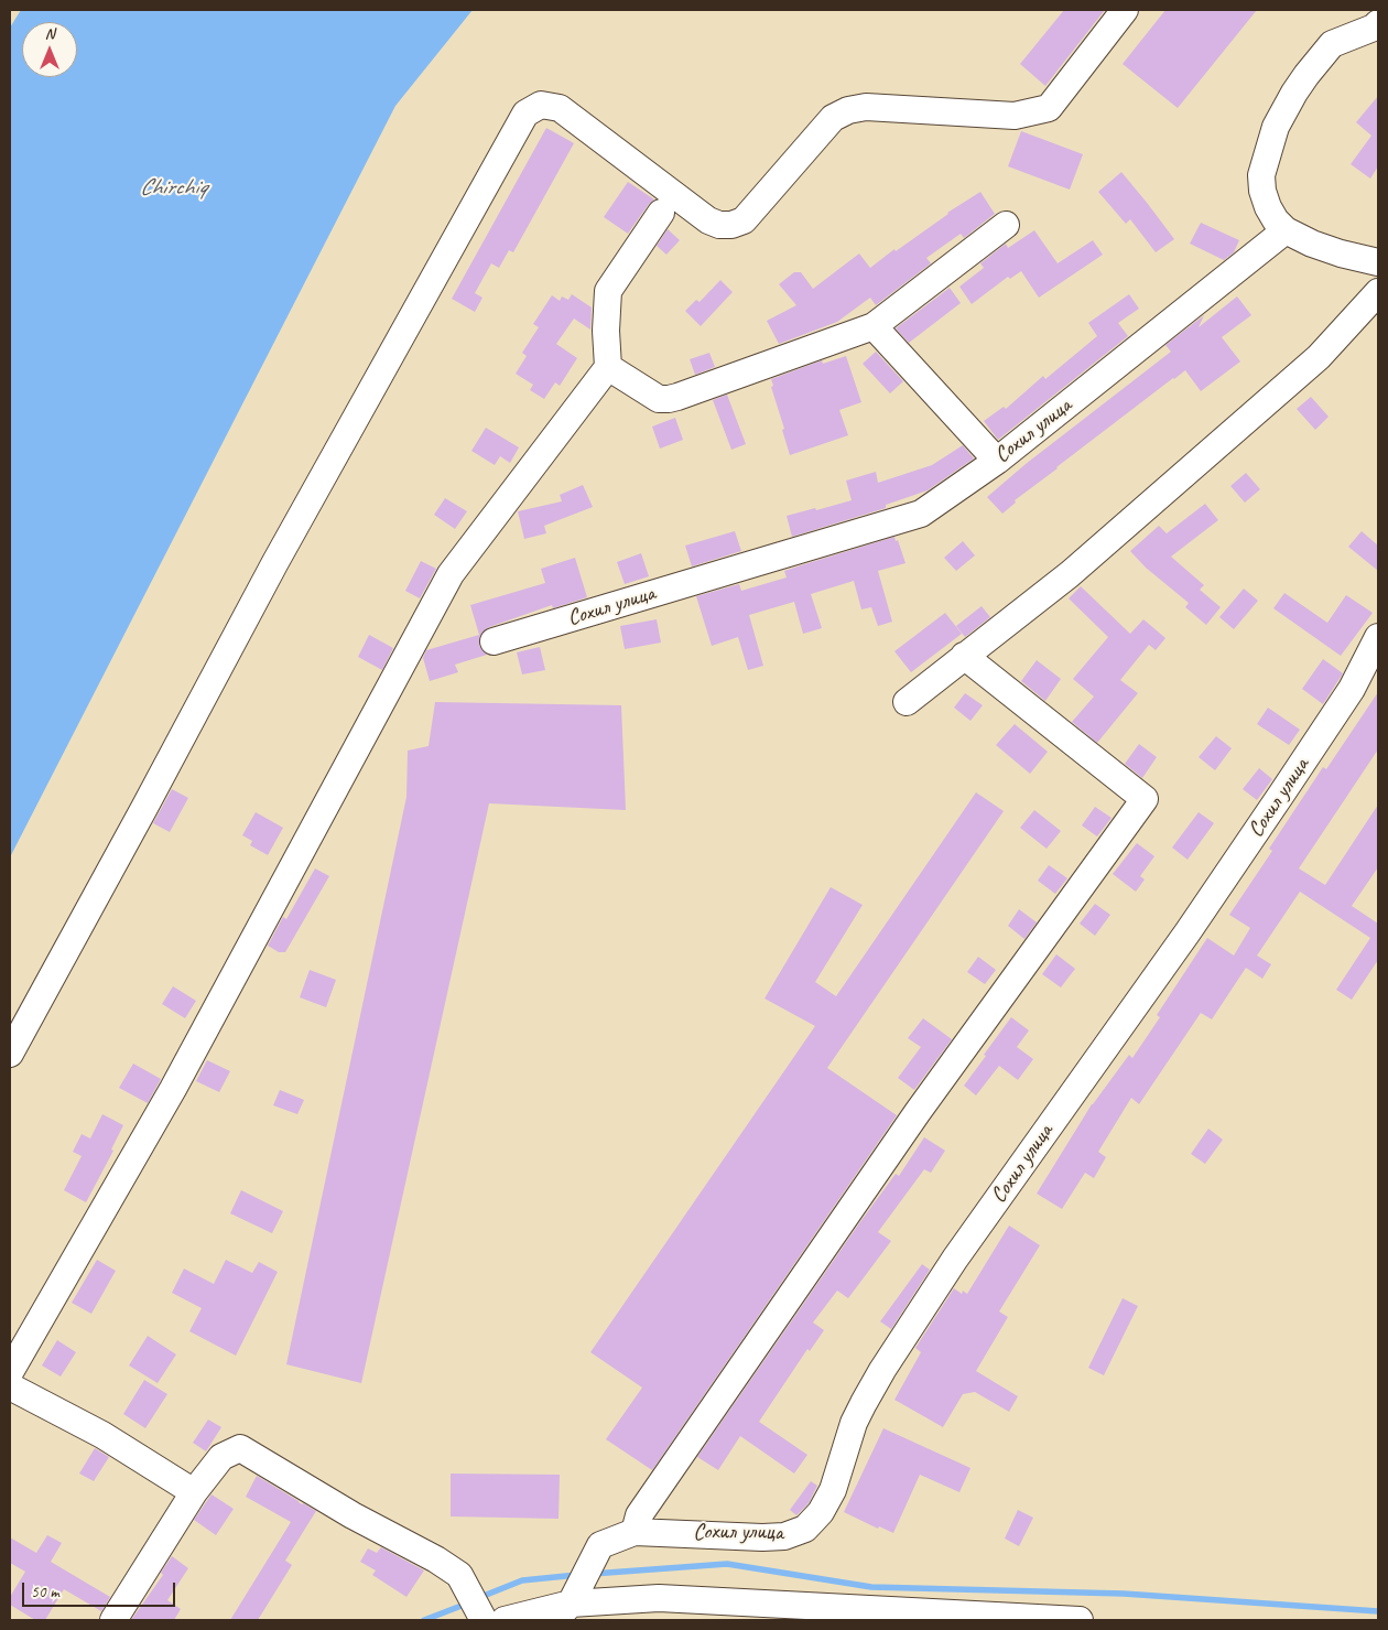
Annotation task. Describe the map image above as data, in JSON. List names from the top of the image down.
{
  "streets": {
    "street": ["Сохил улица"]
  },
  "water": ["Chirchiq"],
  "scale_bar": "50 m",
  "north": "top"
}
